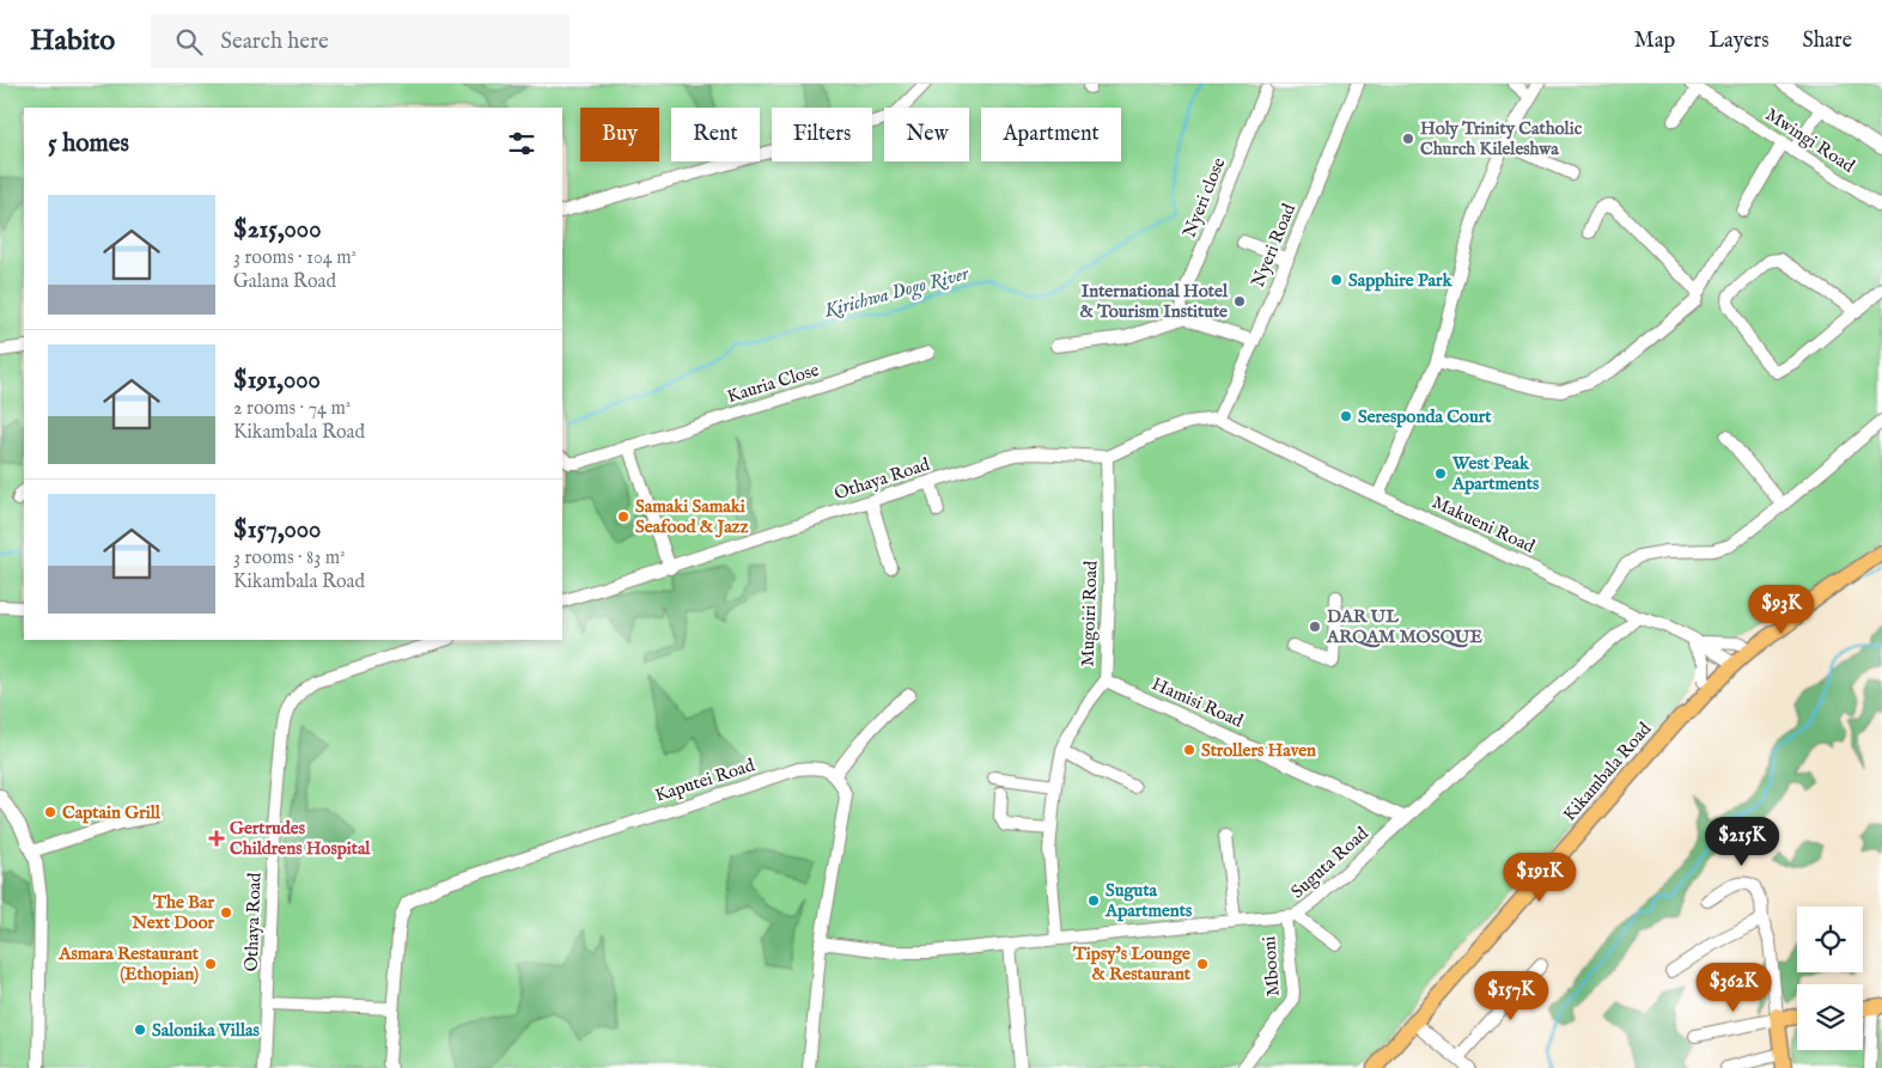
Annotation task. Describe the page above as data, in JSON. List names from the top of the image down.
{
  "streets": {
    "main road": ["Kikambala Road"],
    "street": [
      "Mwingi Road",
      "Nyeri close",
      "Nyeri Road",
      "Kauria Close",
      "Othaya Road",
      "Makueni Road",
      "Mugoiri Road",
      "Hamisi Road",
      "Kaputei Road",
      "Suguta Road",
      "Mbooni"
    ]
  },
  "crossings": [
    ["Nyeri Road", "Othaya Road"],
    ["Nyeri Road", "Makueni Road"],
    ["Othaya Road", "Makueni Road"],
    ["Othaya Road", "Mugoiri Road"],
    ["Makueni Road", "Suguta Road"],
    ["Mugoiri Road", "Hamisi Road"],
    ["Mugoiri Road", "Suguta Road"],
    ["Hamisi Road", "Suguta Road"],
    ["Suguta Road", "Mbooni"]
  ],
  "water": ["Kirichwa Dogo River"],
  "places": {
    "other": [
      "Holy Trinity Catholic Church Kileleshwa",
      "Sapphire Park",
      "International Hotel & Tourism Institute",
      "Seresponda Court",
      "West Peak Apartments",
      "Samaki Samaki Seafood & Jazz",
      "DAR UL ARQAM MOSQUE",
      "Strollers Haven",
      "Captain Grill",
      "Suguta Apartments",
      "The Bar Next Door",
      "Asmara Restaurant (Ethopian)",
      "Tipsy’s Lounge & Restaurant",
      "Salonika Villas"
    ],
    "health": ["Gertrudes Childrens Hospital"]
  },
  "page": {
    "header": "Habito",
    "search": "Search here",
    "nav": ["Map", "Layers", "Share"],
    "chip": [
      "Buy",
      "Rent",
      "Filters",
      "New",
      "Apartment"
    ],
    "heading": "5 homes",
    "list": [
      {
        "name": "$215,000",
        "note": "3 rooms · 104 m² · Galana Road"
      },
      {
        "name": "$191,000",
        "note": "2 rooms · 74 m² · Kikambala Road"
      },
      {
        "name": "$157,000",
        "note": "3 rooms · 83 m² · Kikambala Road"
      }
    ],
    "price": [
      "$93K",
      "$215K",
      "$191K",
      "$362K",
      "$157K"
    ]
  }
}
